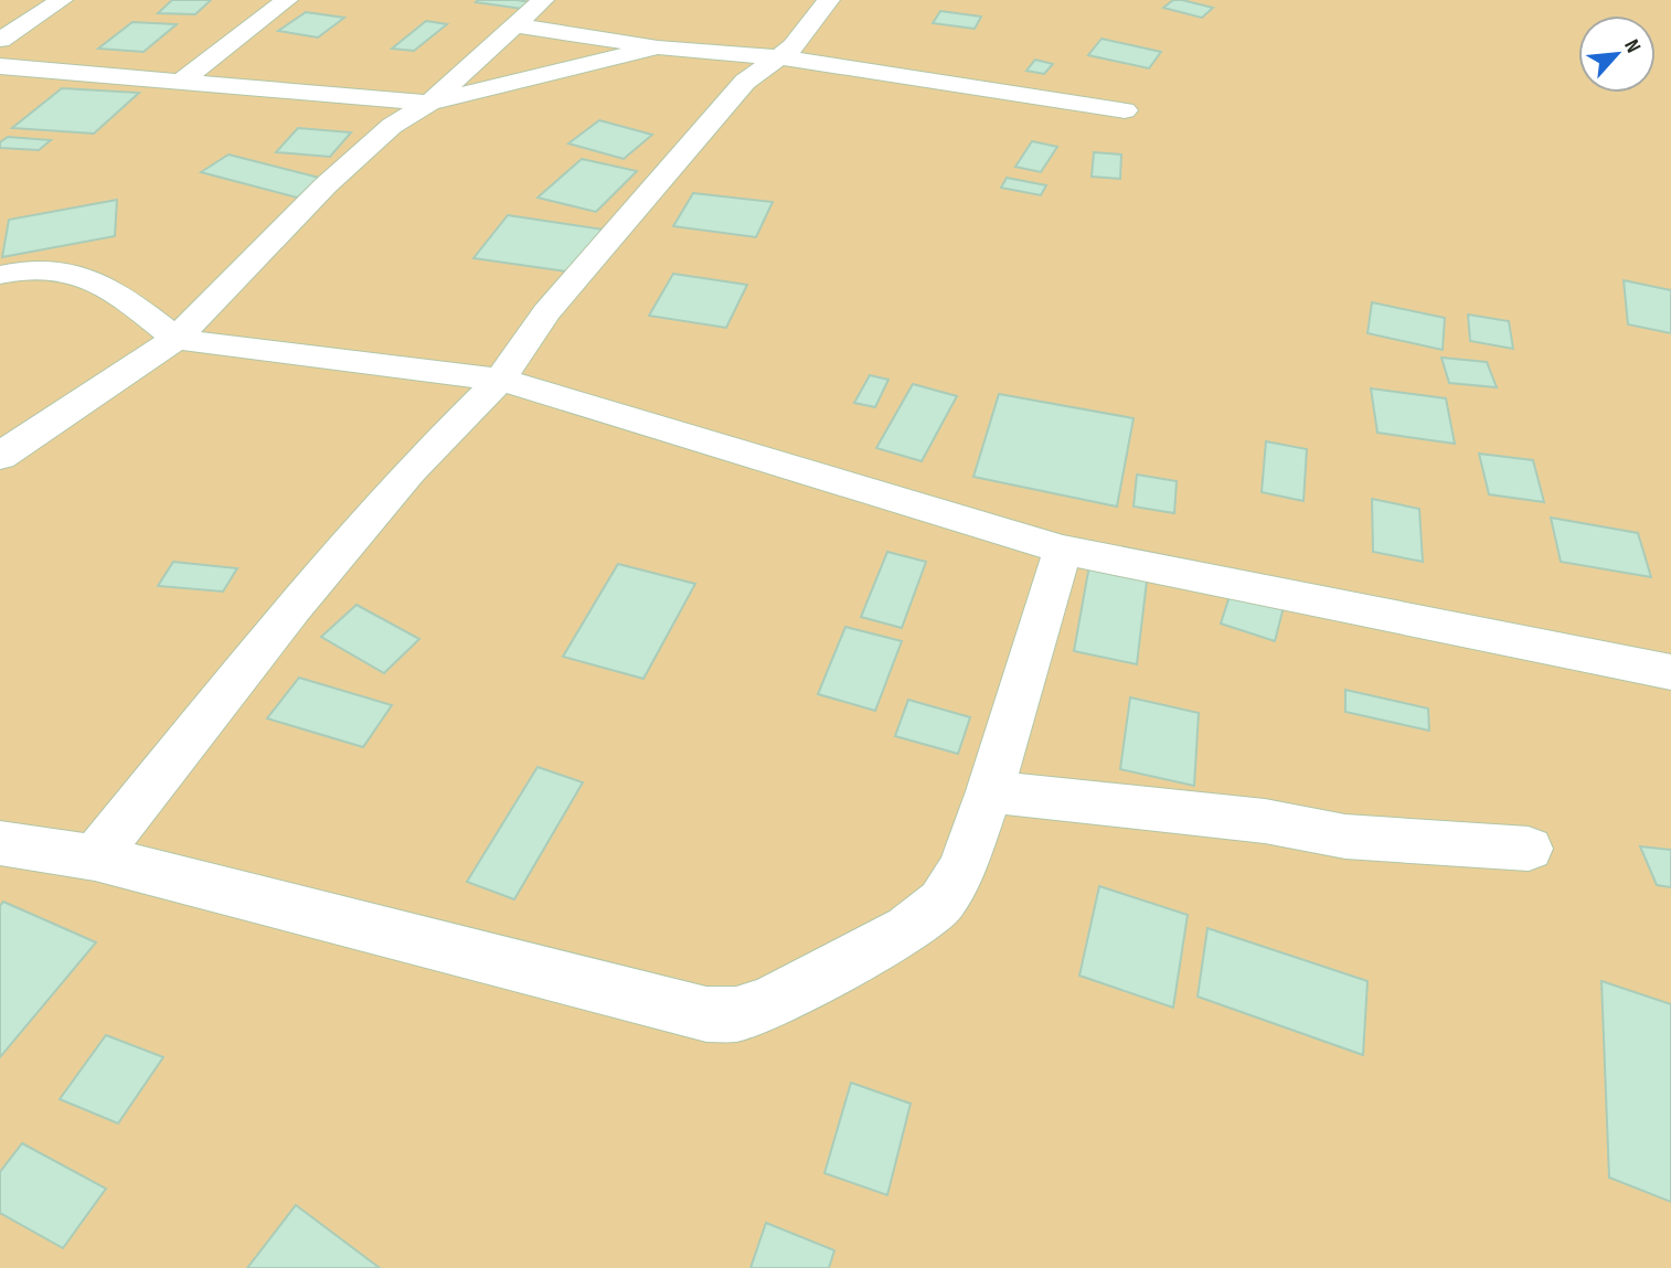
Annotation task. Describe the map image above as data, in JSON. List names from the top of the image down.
{
  "north": "top right"
}
